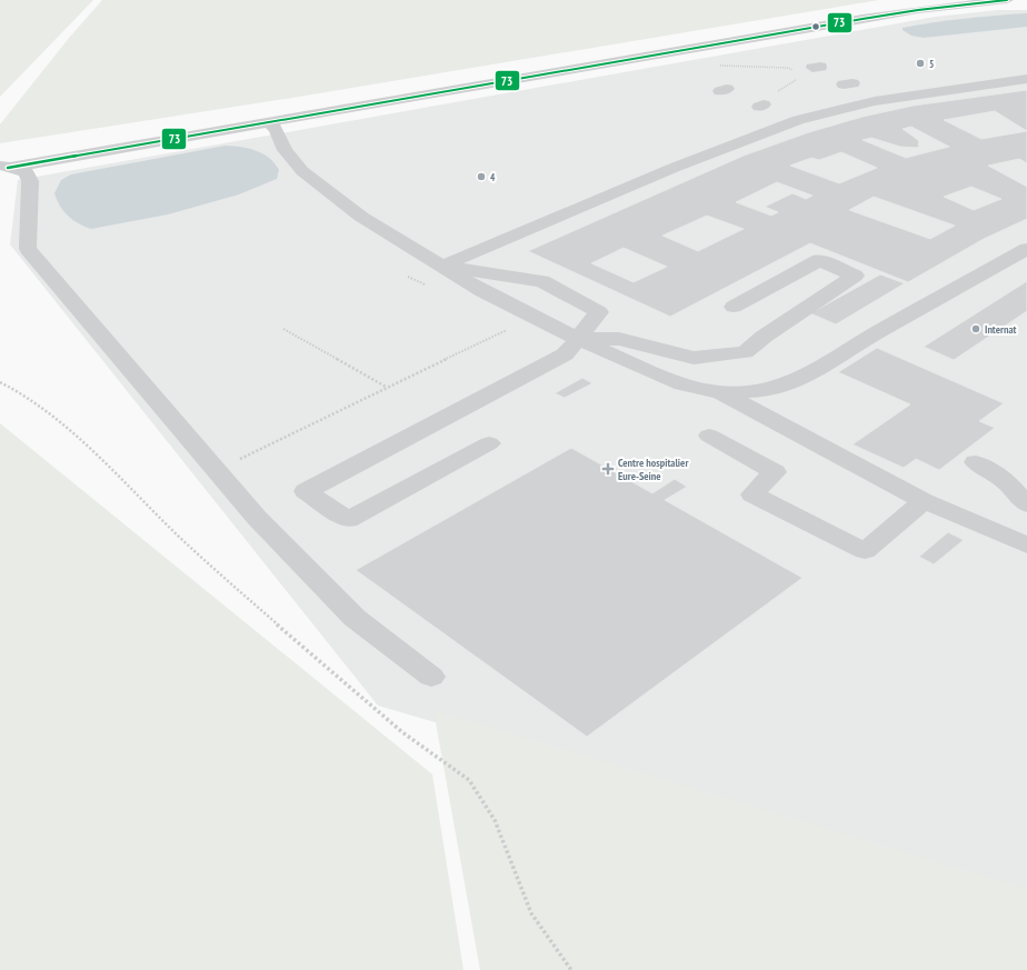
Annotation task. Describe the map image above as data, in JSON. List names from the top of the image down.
{
  "places": {
    "other": ["5", "4", "Internat"],
    "health": ["Centre hospitalier Eure-Seine"]
  },
  "lines": ["transit line 73"]
}
